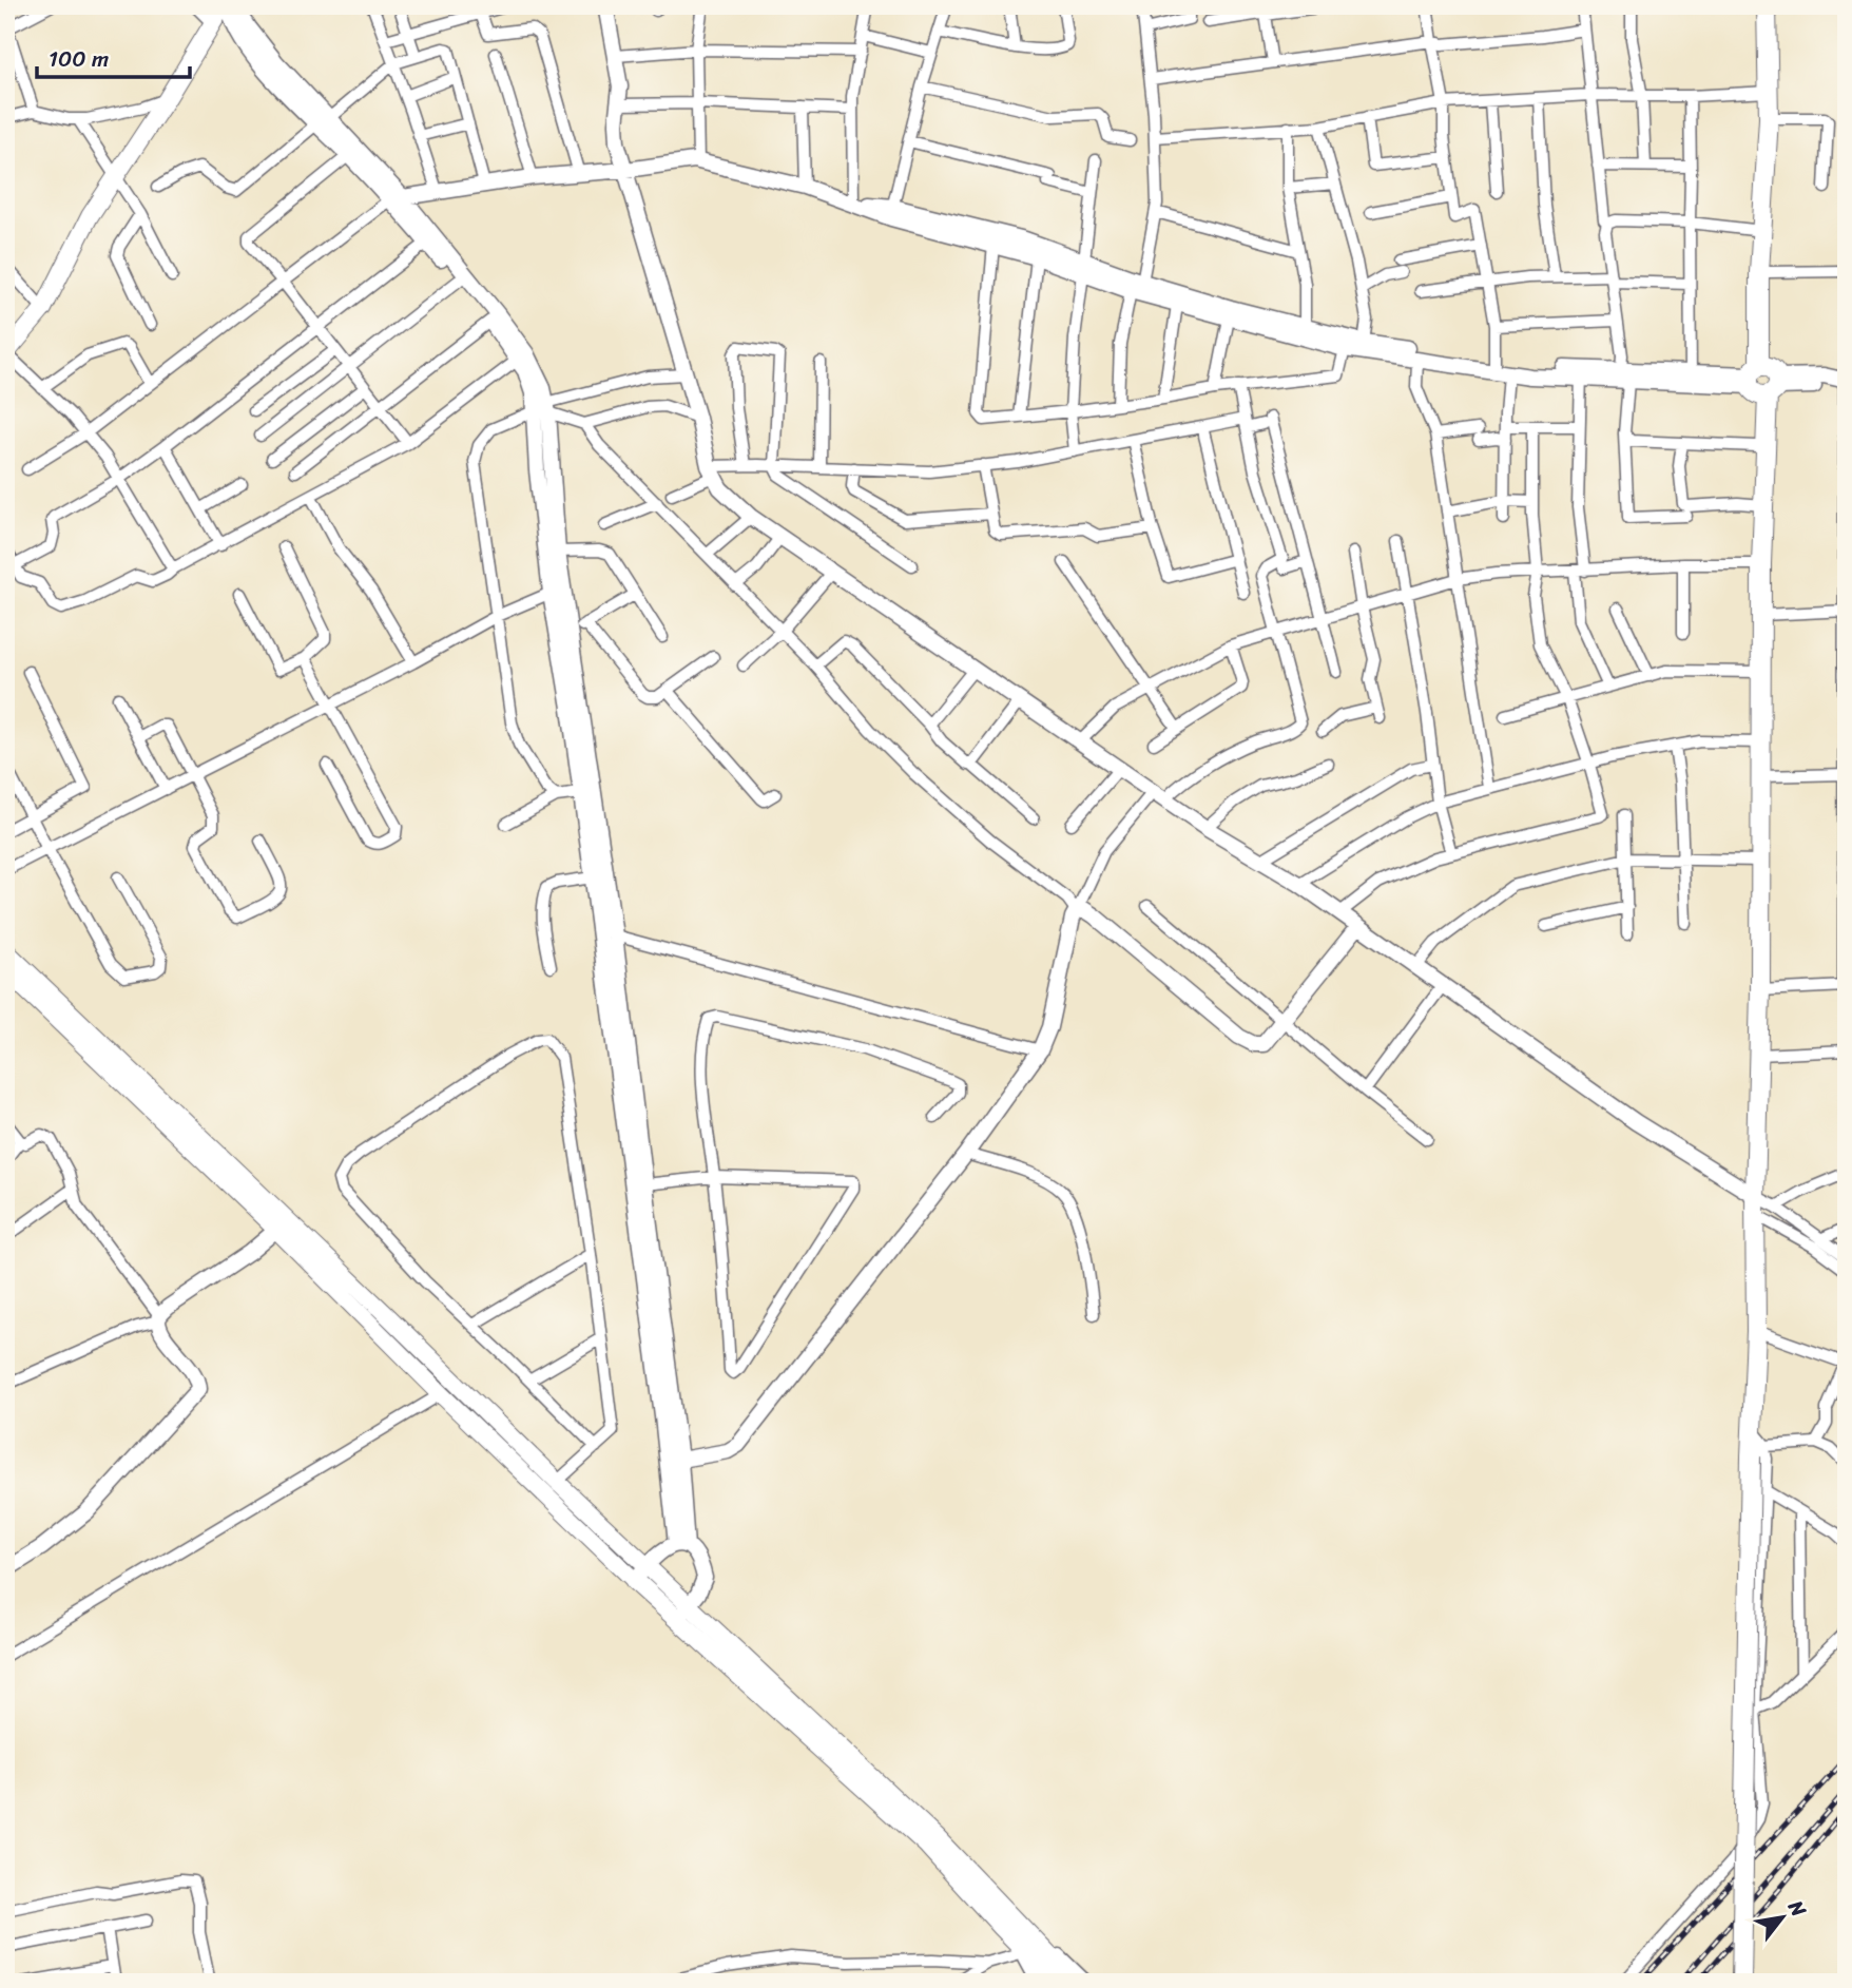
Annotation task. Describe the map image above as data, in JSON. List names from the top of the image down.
{
  "scale_bar": "100 m",
  "north": "top right"
}
